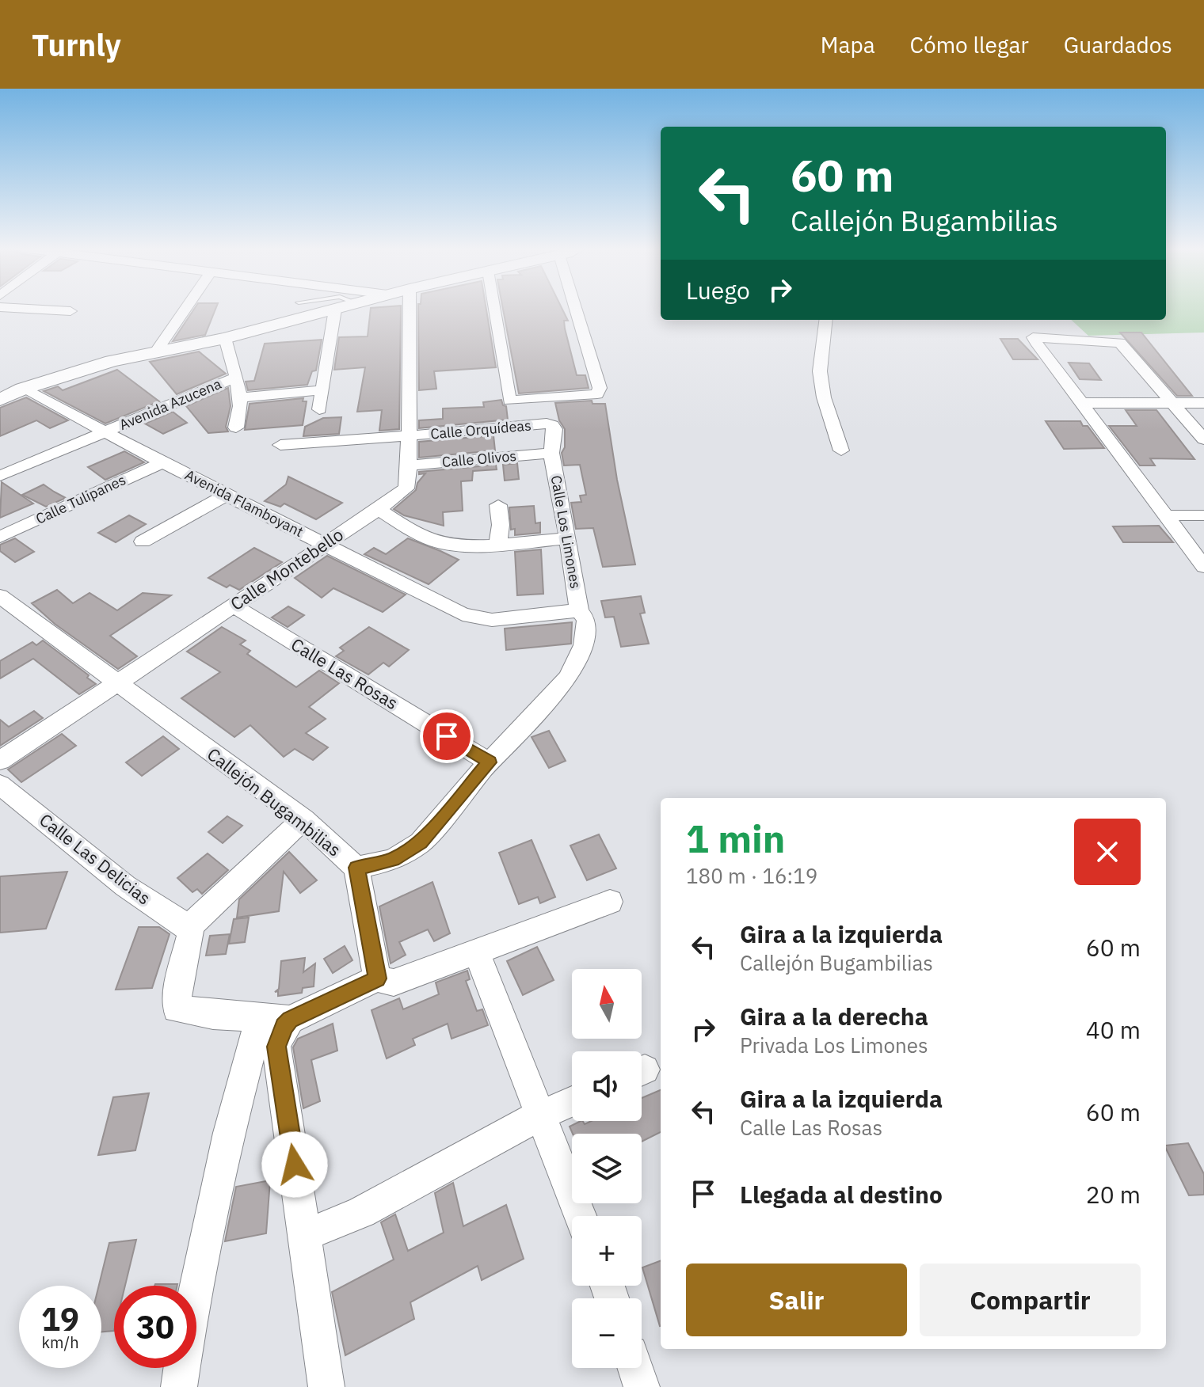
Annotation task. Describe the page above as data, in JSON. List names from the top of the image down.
{
  "streets": {
    "street": [
      "Avenida Azucena",
      "Calle Orquídeas",
      "Calle Olivos",
      "Calle Tulipanes",
      "Avenida Flamboyant",
      "Calle Los Limones",
      "Calle Montebello",
      "Calle Las Rosas",
      "Callejón Bugambilias",
      "Calle Las Delicias"
    ]
  },
  "crossings": [
    ["Avenida Azucena", "Avenida Flamboyant"],
    ["Calle Orquídeas", "Calle Los Limones"],
    ["Calle Orquídeas", "Calle Montebello"],
    ["Calle Olivos", "Calle Los Limones"],
    ["Calle Olivos", "Calle Montebello"],
    ["Calle Tulipanes", "Avenida Flamboyant"],
    ["Avenida Flamboyant", "Calle Los Limones"],
    ["Avenida Flamboyant", "Calle Montebello"],
    ["Calle Los Limones", "Calle Las Rosas"],
    ["Calle Los Limones", "Callejón Bugambilias"],
    ["Calle Montebello", "Calle Las Rosas"],
    ["Calle Montebello", "Callejón Bugambilias"]
  ],
  "north": "top",
  "page": {
    "header": "Turnly",
    "nav": ["Mapa", "Cómo llegar", "Guardados"],
    "turn": ["60 m", "Callejón Bugambilias"],
    "then": "Luego",
    "heading": ["1 min", "180 m · 16:19"],
    "list": [
      {
        "name": "Gira a la izquierda",
        "note": "Callejón Bugambilias",
        "value": "60 m"
      },
      {
        "name": "Gira a la derecha",
        "note": "Privada Los Limones",
        "value": "40 m"
      },
      {
        "name": "Gira a la izquierda",
        "note": "Calle Las Rosas",
        "value": "60 m"
      },
      {
        "name": "Llegada al destino",
        "value": "20 m"
      }
    ],
    "map_buttons": ["+", "−"],
    "buttons": ["Salir", "Compartir"],
    "speed": "19 km/h",
    "limit": "30"
  }
}
